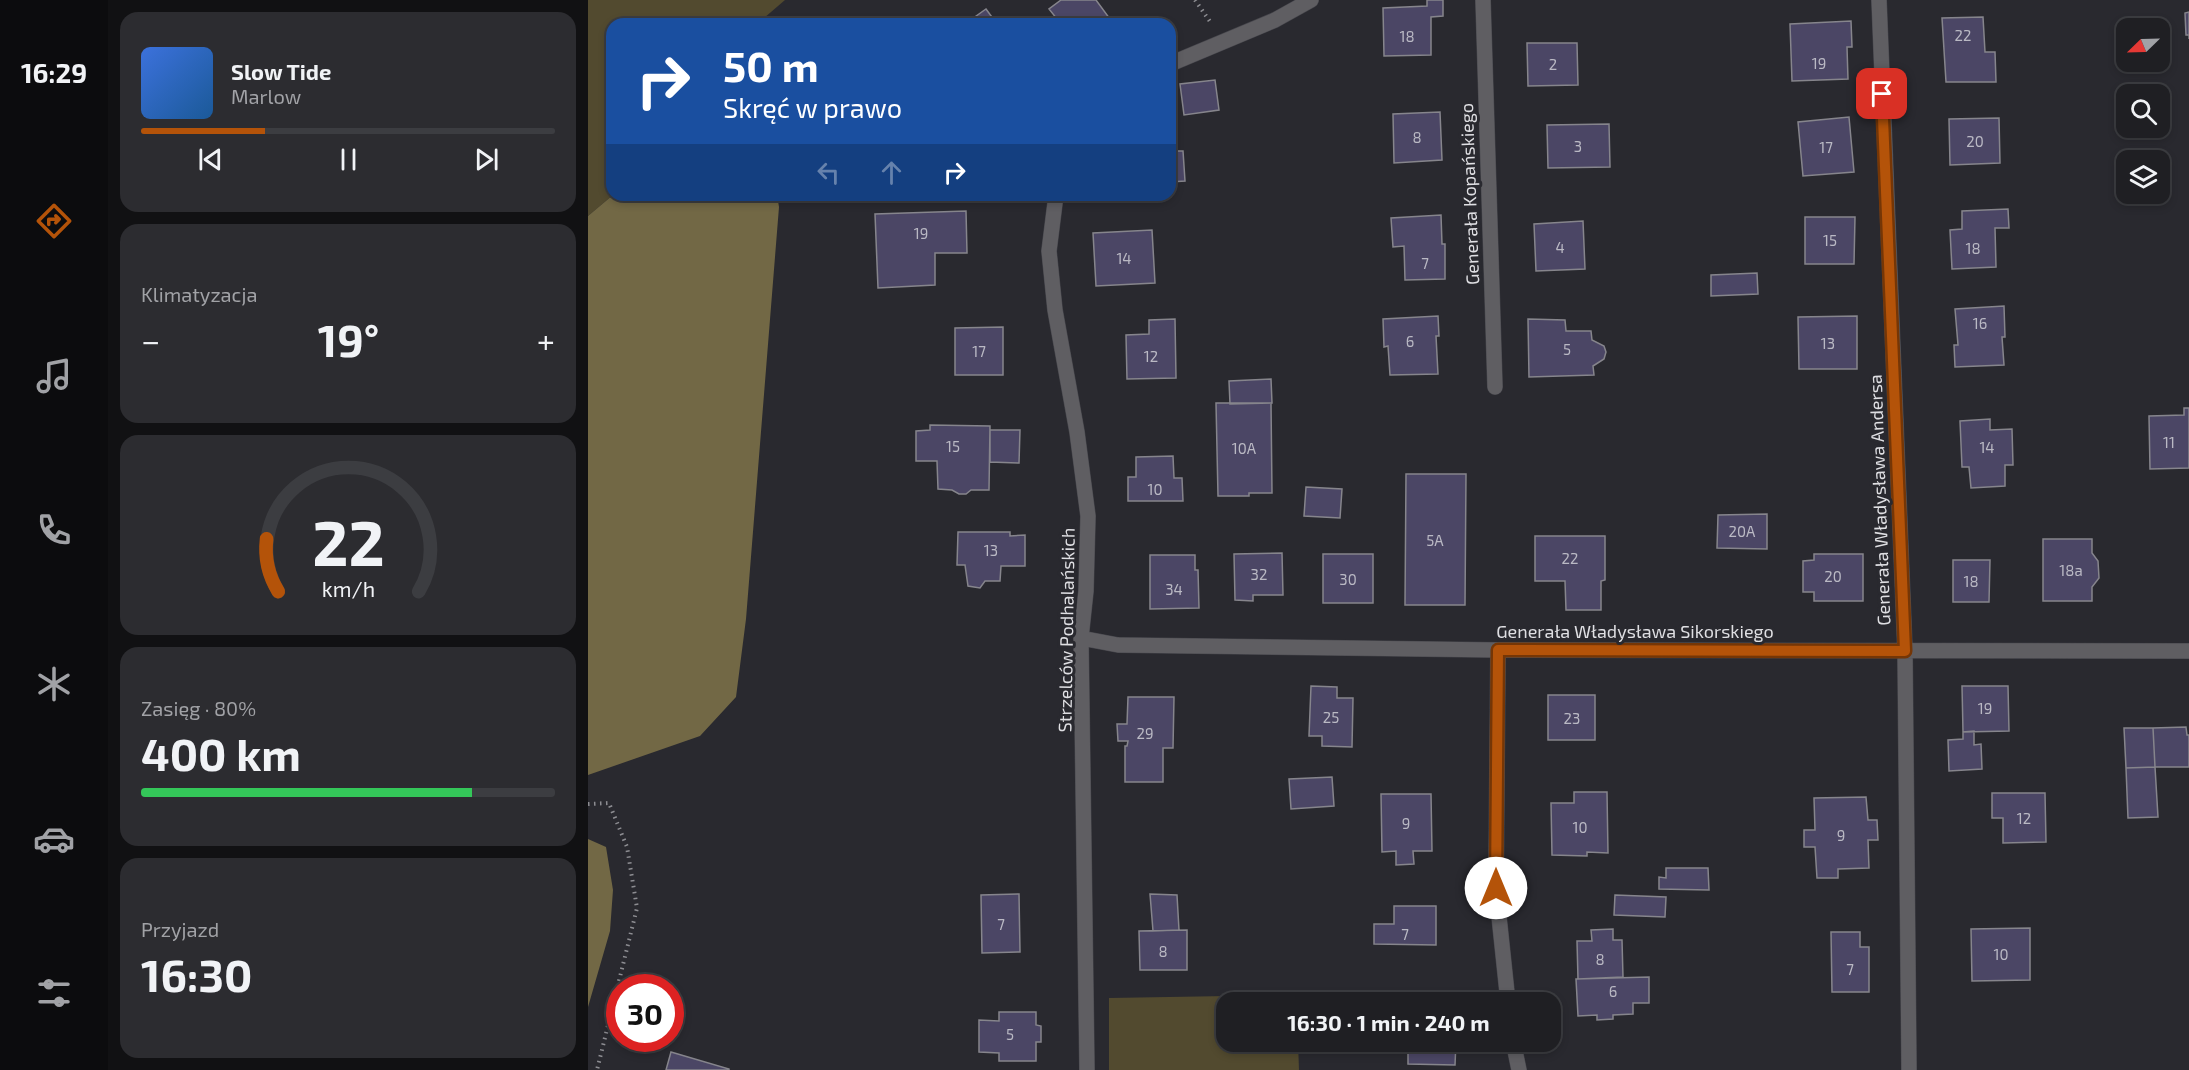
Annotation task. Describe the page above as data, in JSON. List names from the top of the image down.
{
  "streets": {
    "street": [
      "Generała Kopańskiego",
      "Generała Władysława Andersa",
      "Strzelców Podhalańskich",
      "Generała Władysława Sikorskiego"
    ]
  },
  "crossings": [
    ["Generała Władysława Andersa", "Generała Władysława Sikorskiego"],
    ["Strzelców Podhalańskich", "Generała Władysława Sikorskiego"]
  ],
  "house_numbers": [
    "22",
    "18",
    "19",
    "2",
    "8",
    "20",
    "3",
    "17",
    "19",
    "15",
    "4",
    "18",
    "14",
    "7",
    "16",
    "6",
    "13",
    "5",
    "17",
    "12",
    "11",
    "15",
    "14",
    "10A",
    "10",
    "20A",
    "5A",
    "13",
    "22",
    "18a",
    "32",
    "20",
    "30",
    "18",
    "34",
    "19",
    "25",
    "23",
    "29",
    "12",
    "9",
    "10",
    "9",
    "7",
    "7",
    "8",
    "10",
    "8",
    "7",
    "6",
    "5"
  ],
  "north": "bottom left",
  "page": {
    "tabs": "16:29",
    "turn": ["50 m", "Skręć w prawo"],
    "song": ["Slow Tide", "Marlow"],
    "tile": [
      "Klimatyzacja",
      ["Zasięg · 80%", "400 km"],
      ["Przyjazd", "16:30"]
    ],
    "heat": ["−", "19°", "+"],
    "limit": "30",
    "trip": "16:30 · 1 min · 240 m",
    "gauge": ["22", "km/h"]
  }
}
